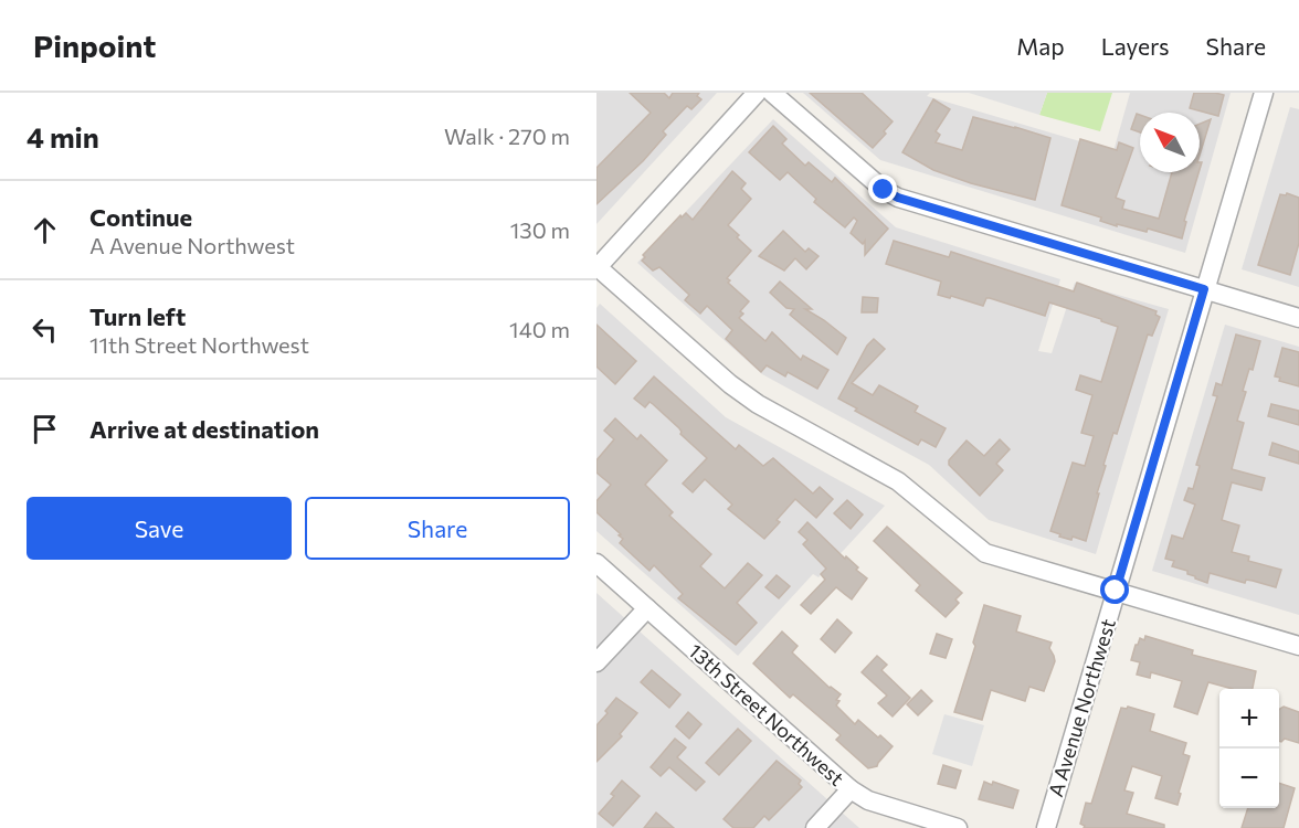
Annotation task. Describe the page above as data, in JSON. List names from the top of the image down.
{
  "streets": {
    "street": ["A Avenue Northwest", "13th Street Northwest"]
  },
  "north": "top left",
  "page": {
    "header": "Pinpoint",
    "nav": ["Map", "Layers", "Share"],
    "heading": ["4 min", "Walk · 270 m"],
    "list": [
      ["Continue", "A Avenue Northwest", "130 m"],
      ["Turn left", "11th Street Northwest", "140 m"],
      "Arrive at destination"
    ],
    "buttons": ["Save", "Share"],
    "map_buttons": ["+", "−"]
  }
}
